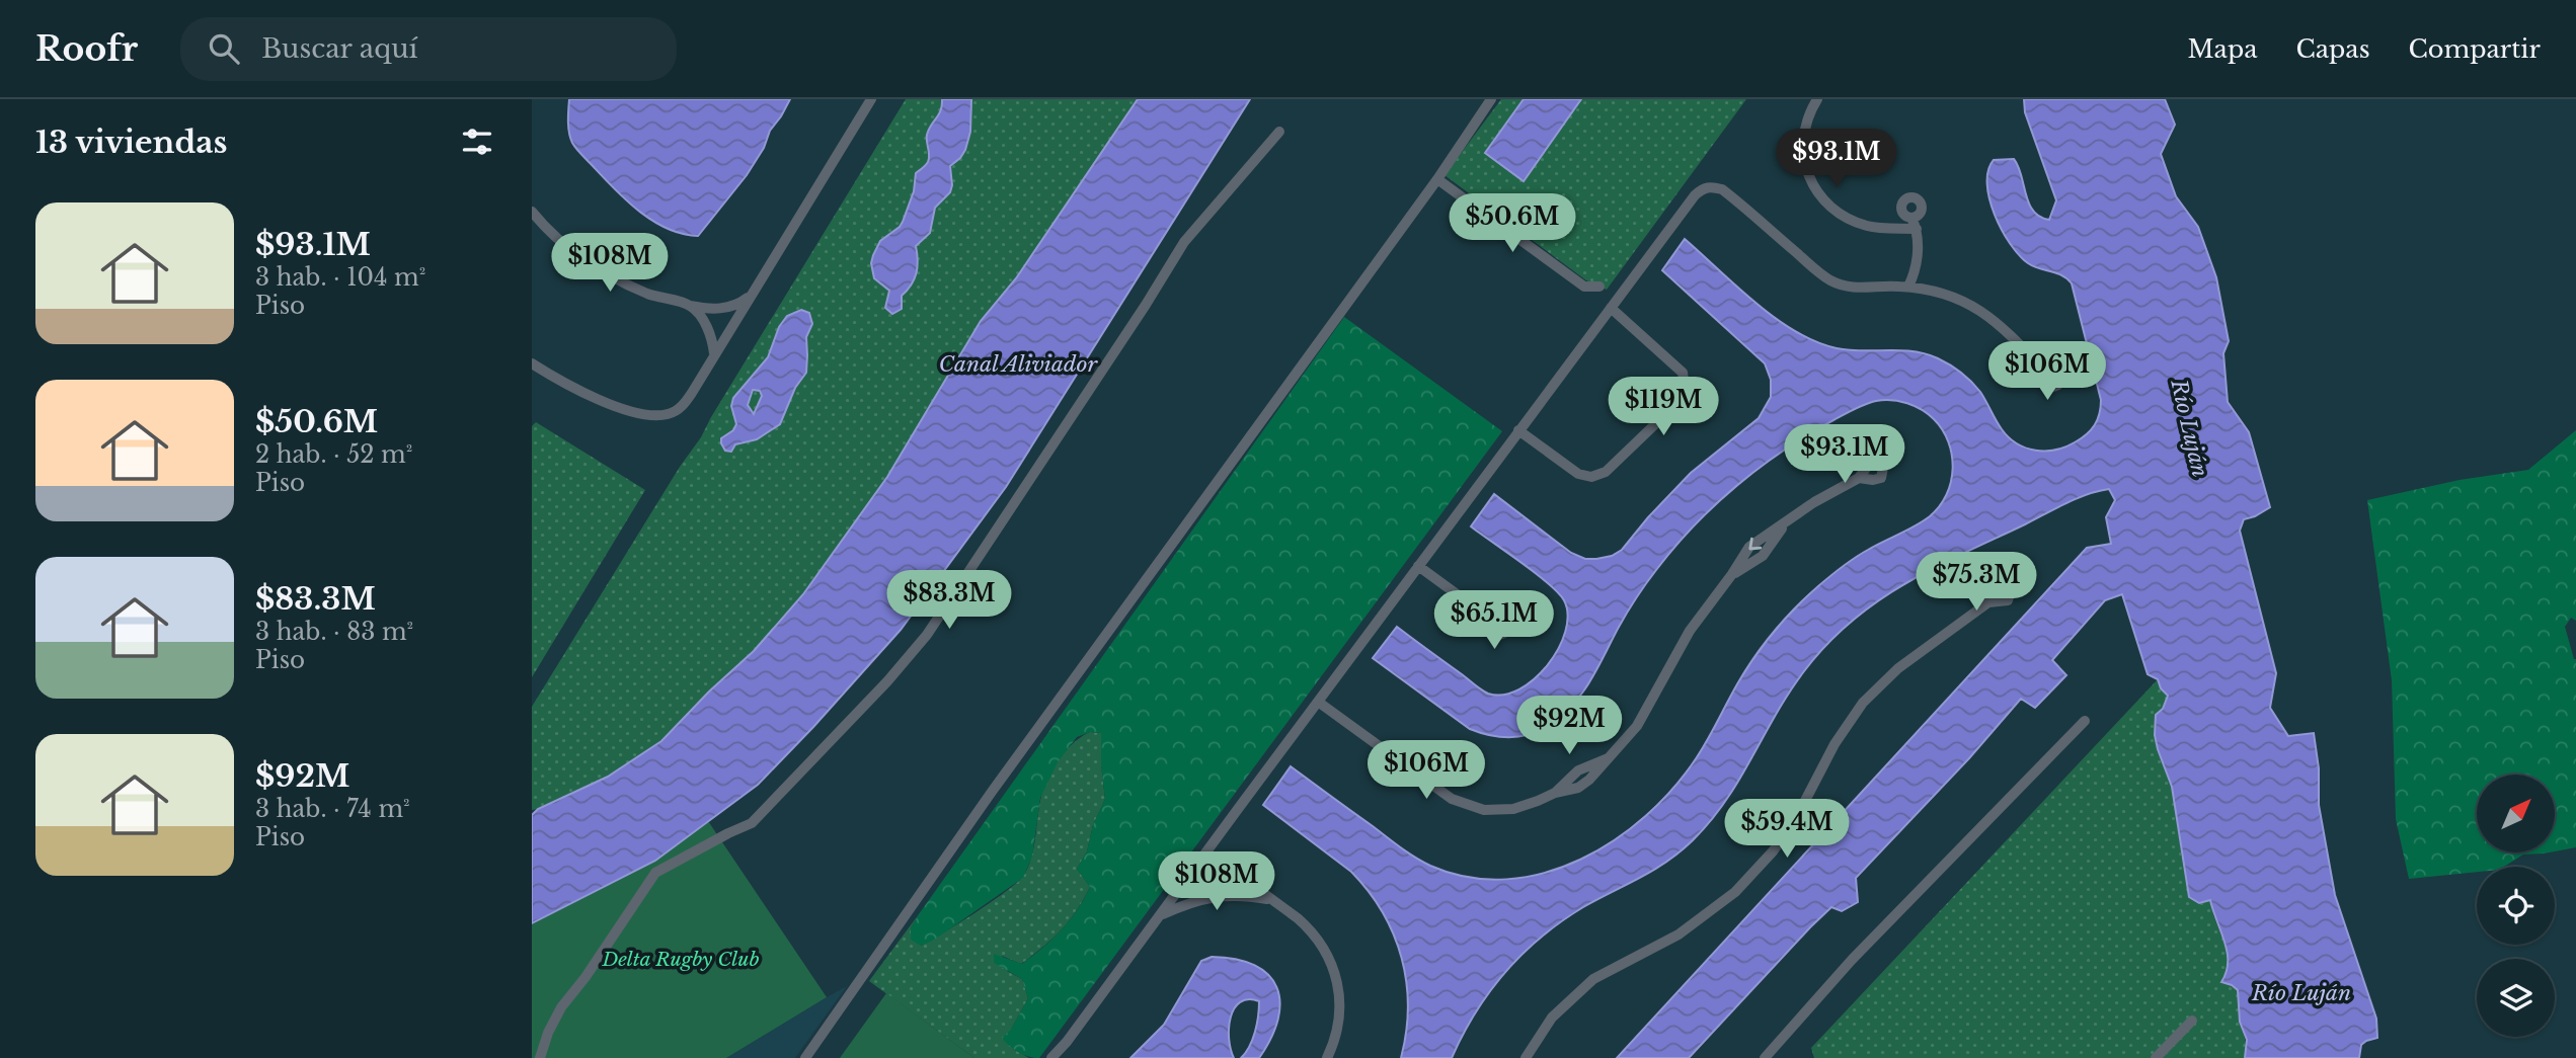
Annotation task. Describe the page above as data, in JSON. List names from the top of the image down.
{
  "water": ["Canal Aliviador", "Río Luján"],
  "parks": ["Delta Rugby Club"],
  "north": "top right",
  "page": {
    "header": "Roofr",
    "search": "Buscar aquí",
    "nav": ["Mapa", "Capas", "Compartir"],
    "heading": "13 viviendas",
    "price": [
      "$93.1M",
      "$50.6M",
      "$108M",
      "$106M",
      "$119M",
      "$93.1M",
      "$75.3M",
      "$83.3M",
      "$65.1M",
      "$92M",
      "$106M",
      "$59.4M",
      "$108M"
    ],
    "list": [
      {
        "name": "$93.1M",
        "note": "3 hab. · 104 m² · Piso"
      },
      {
        "name": "$50.6M",
        "note": "2 hab. · 52 m² · Piso"
      },
      {
        "name": "$83.3M",
        "note": "3 hab. · 83 m² · Piso"
      },
      {
        "name": "$92M",
        "note": "3 hab. · 74 m² · Piso"
      }
    ]
  }
}
